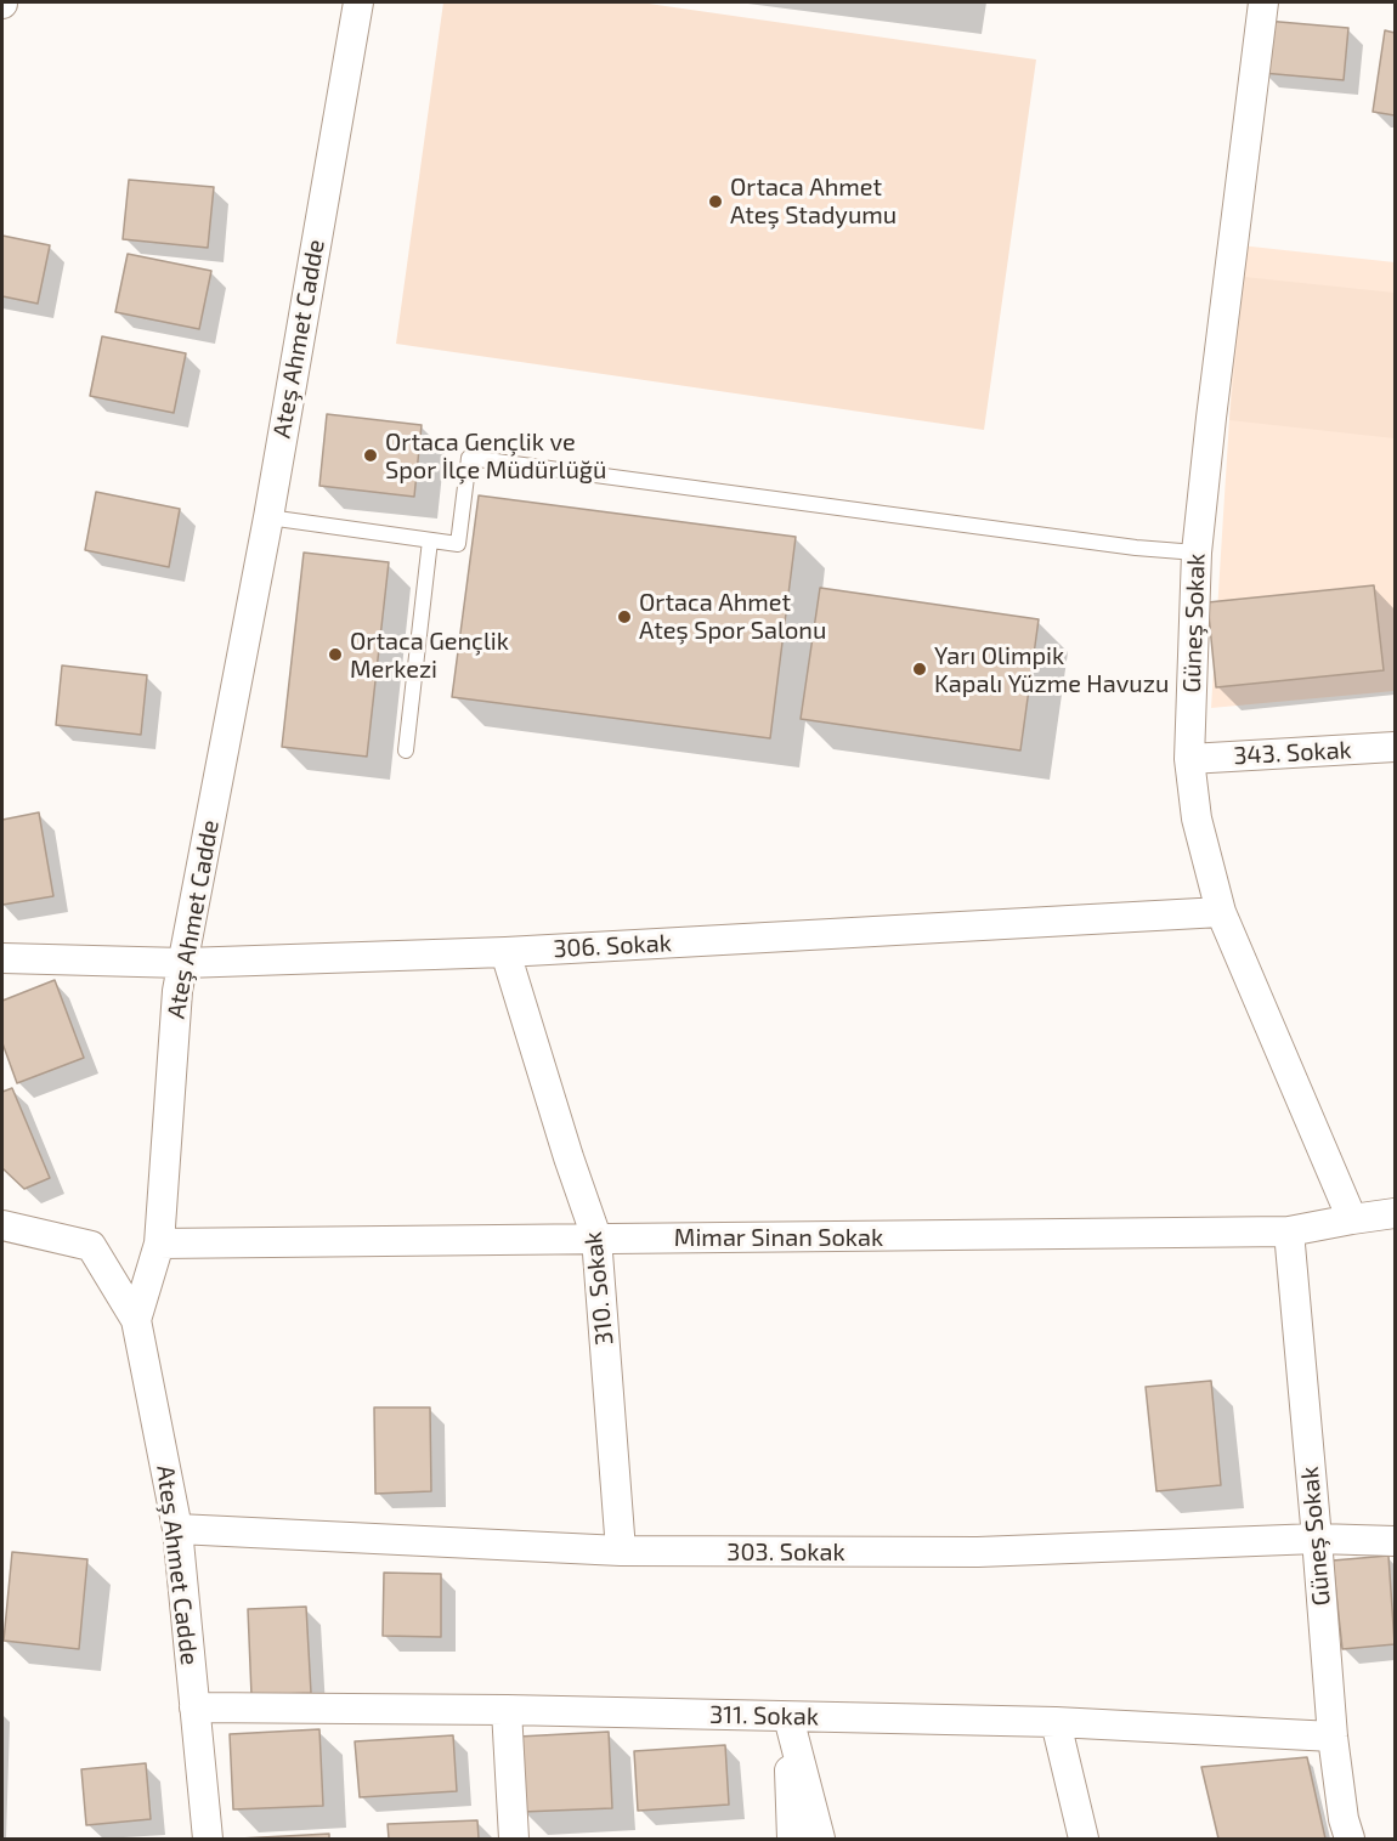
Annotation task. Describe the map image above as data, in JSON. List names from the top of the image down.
{
  "streets": {
    "street": [
      "Ateş Ahmet Cadde",
      "Güneş Sokak",
      "343. Sokak",
      "306. Sokak",
      "Mimar Sinan Sokak",
      "310. Sokak",
      "303. Sokak",
      "311. Sokak"
    ]
  },
  "crossings": [
    ["Ateş Ahmet Cadde", "306. Sokak"],
    ["Ateş Ahmet Cadde", "Mimar Sinan Sokak"],
    ["Ateş Ahmet Cadde", "303. Sokak"],
    ["Ateş Ahmet Cadde", "311. Sokak"],
    ["Güneş Sokak", "343. Sokak"],
    ["Güneş Sokak", "306. Sokak"],
    ["Güneş Sokak", "Mimar Sinan Sokak"],
    ["Güneş Sokak", "303. Sokak"],
    ["Güneş Sokak", "311. Sokak"],
    ["306. Sokak", "310. Sokak"],
    ["Mimar Sinan Sokak", "310. Sokak"],
    ["310. Sokak", "303. Sokak"]
  ],
  "places": [
    "Ortaca Ahmet Ateş Stadyumu",
    "Ortaca Gençlik ve Spor İlçe Müdürlüğü",
    "Ortaca Ahmet Ateş Spor Salonu",
    "Ortaca Gençlik Merkezi",
    "Yarı Olimpik Kapalı Yüzme Havuzu"
  ]
}
